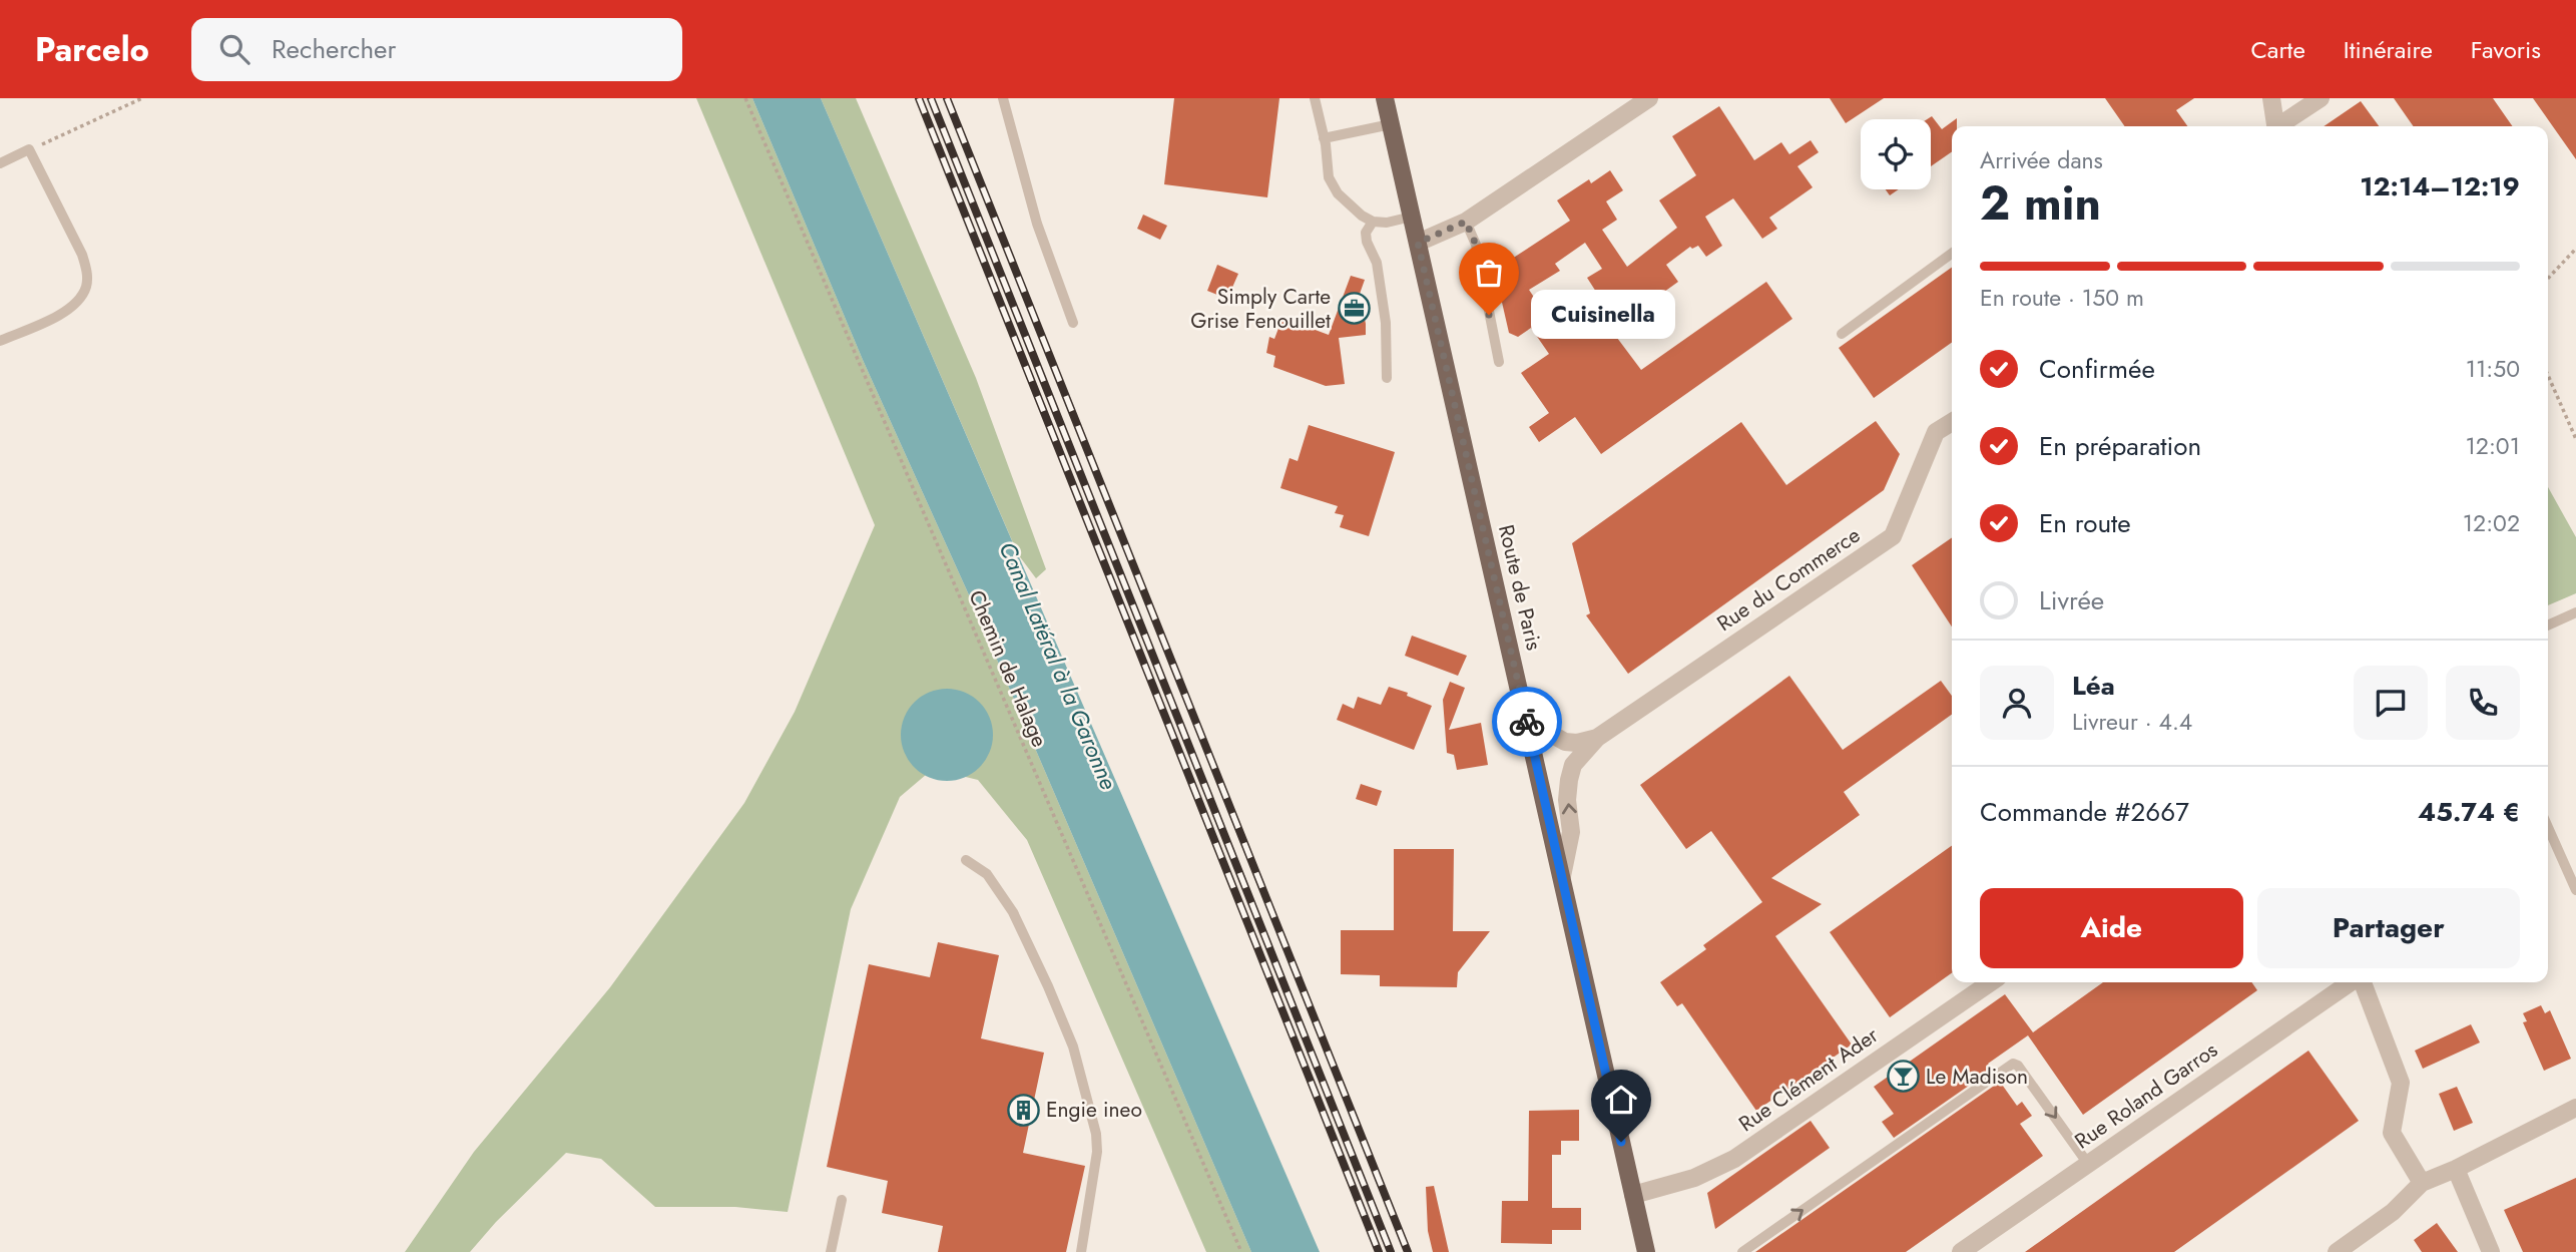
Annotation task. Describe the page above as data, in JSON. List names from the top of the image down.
{
  "streets": {
    "main road": ["Route de Paris"],
    "street": ["Rue du Commerce", "Rue Clément Ader", "Rue Roland Garros"],
    "path": ["Chemin de Halage"]
  },
  "crossings": [
    ["Rue du Commerce", "Route de Paris"],
    ["Route de Paris", "Rue Clément Ader"]
  ],
  "water": ["Canal Latéral à la Garonne"],
  "places": {
    "office": ["Simply Carte Grise Fenouillet"],
    "other": ["Cuisinella"],
    "bar": ["Le Madison"],
    "building": ["Engie ineo"]
  },
  "page": {
    "header": "Parcelo",
    "search": "Rechercher",
    "nav": ["Carte", "Itinéraire", "Favoris"],
    "heading": ["2 min", "Arrivée dans", "12:14–12:19"],
    "panel": [
      "Léa",
      "Livreur · 4.4",
      "Commande #2667",
      "45.74 €"
    ],
    "bar": "En route · 150 m",
    "bubble": "Cuisinella",
    "list": [
      ["Confirmée", "11:50"],
      ["En préparation", "12:01"],
      ["En route", "12:02"],
      "Livrée"
    ],
    "buttons": ["Aide", "Partager"]
  }
}
